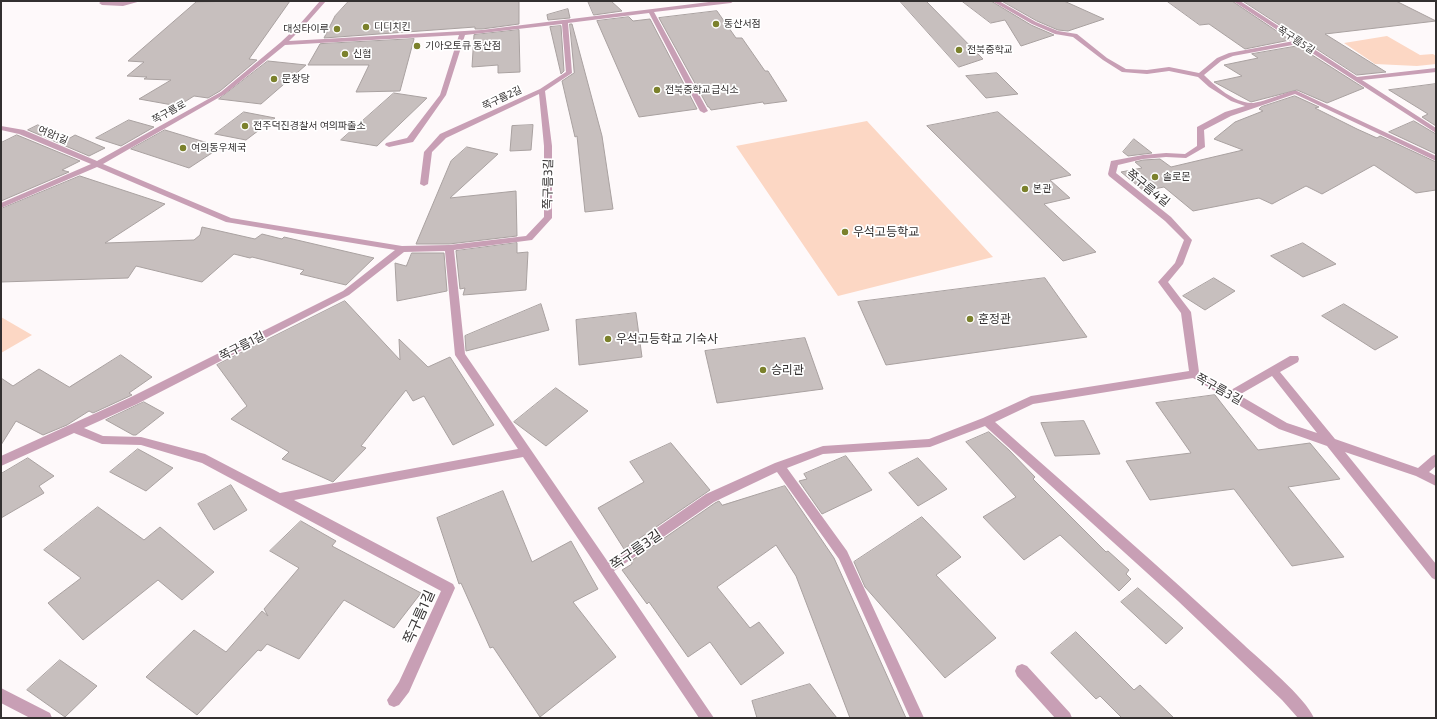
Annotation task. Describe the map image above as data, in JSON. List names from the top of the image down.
{
  "streets": {
    "street": [
      "쪽구름5길",
      "쪽구름2길",
      "쪽구름로",
      "여암1길",
      "쪽구름3길",
      "쪽구름4길",
      "쪽구름1길"
    ]
  },
  "crossings": [
    ["쪽구름2길", "쪽구름3길"],
    ["쪽구름로", "여암1길"],
    ["쪽구름3길", "쪽구름4길"]
  ],
  "places": [
    "동산서점",
    "디디치킨",
    "대성타이루",
    "기아오토큐 동산점",
    "전북중학교",
    "신협",
    "문창당",
    "전북중학교급식소",
    "전주덕진경찰서 여의파출소",
    "여의동우체국",
    "솔로몬",
    "본관",
    "우석고등학교",
    "훈정관",
    "우석고등학교 기숙사",
    "승리관"
  ]
}
